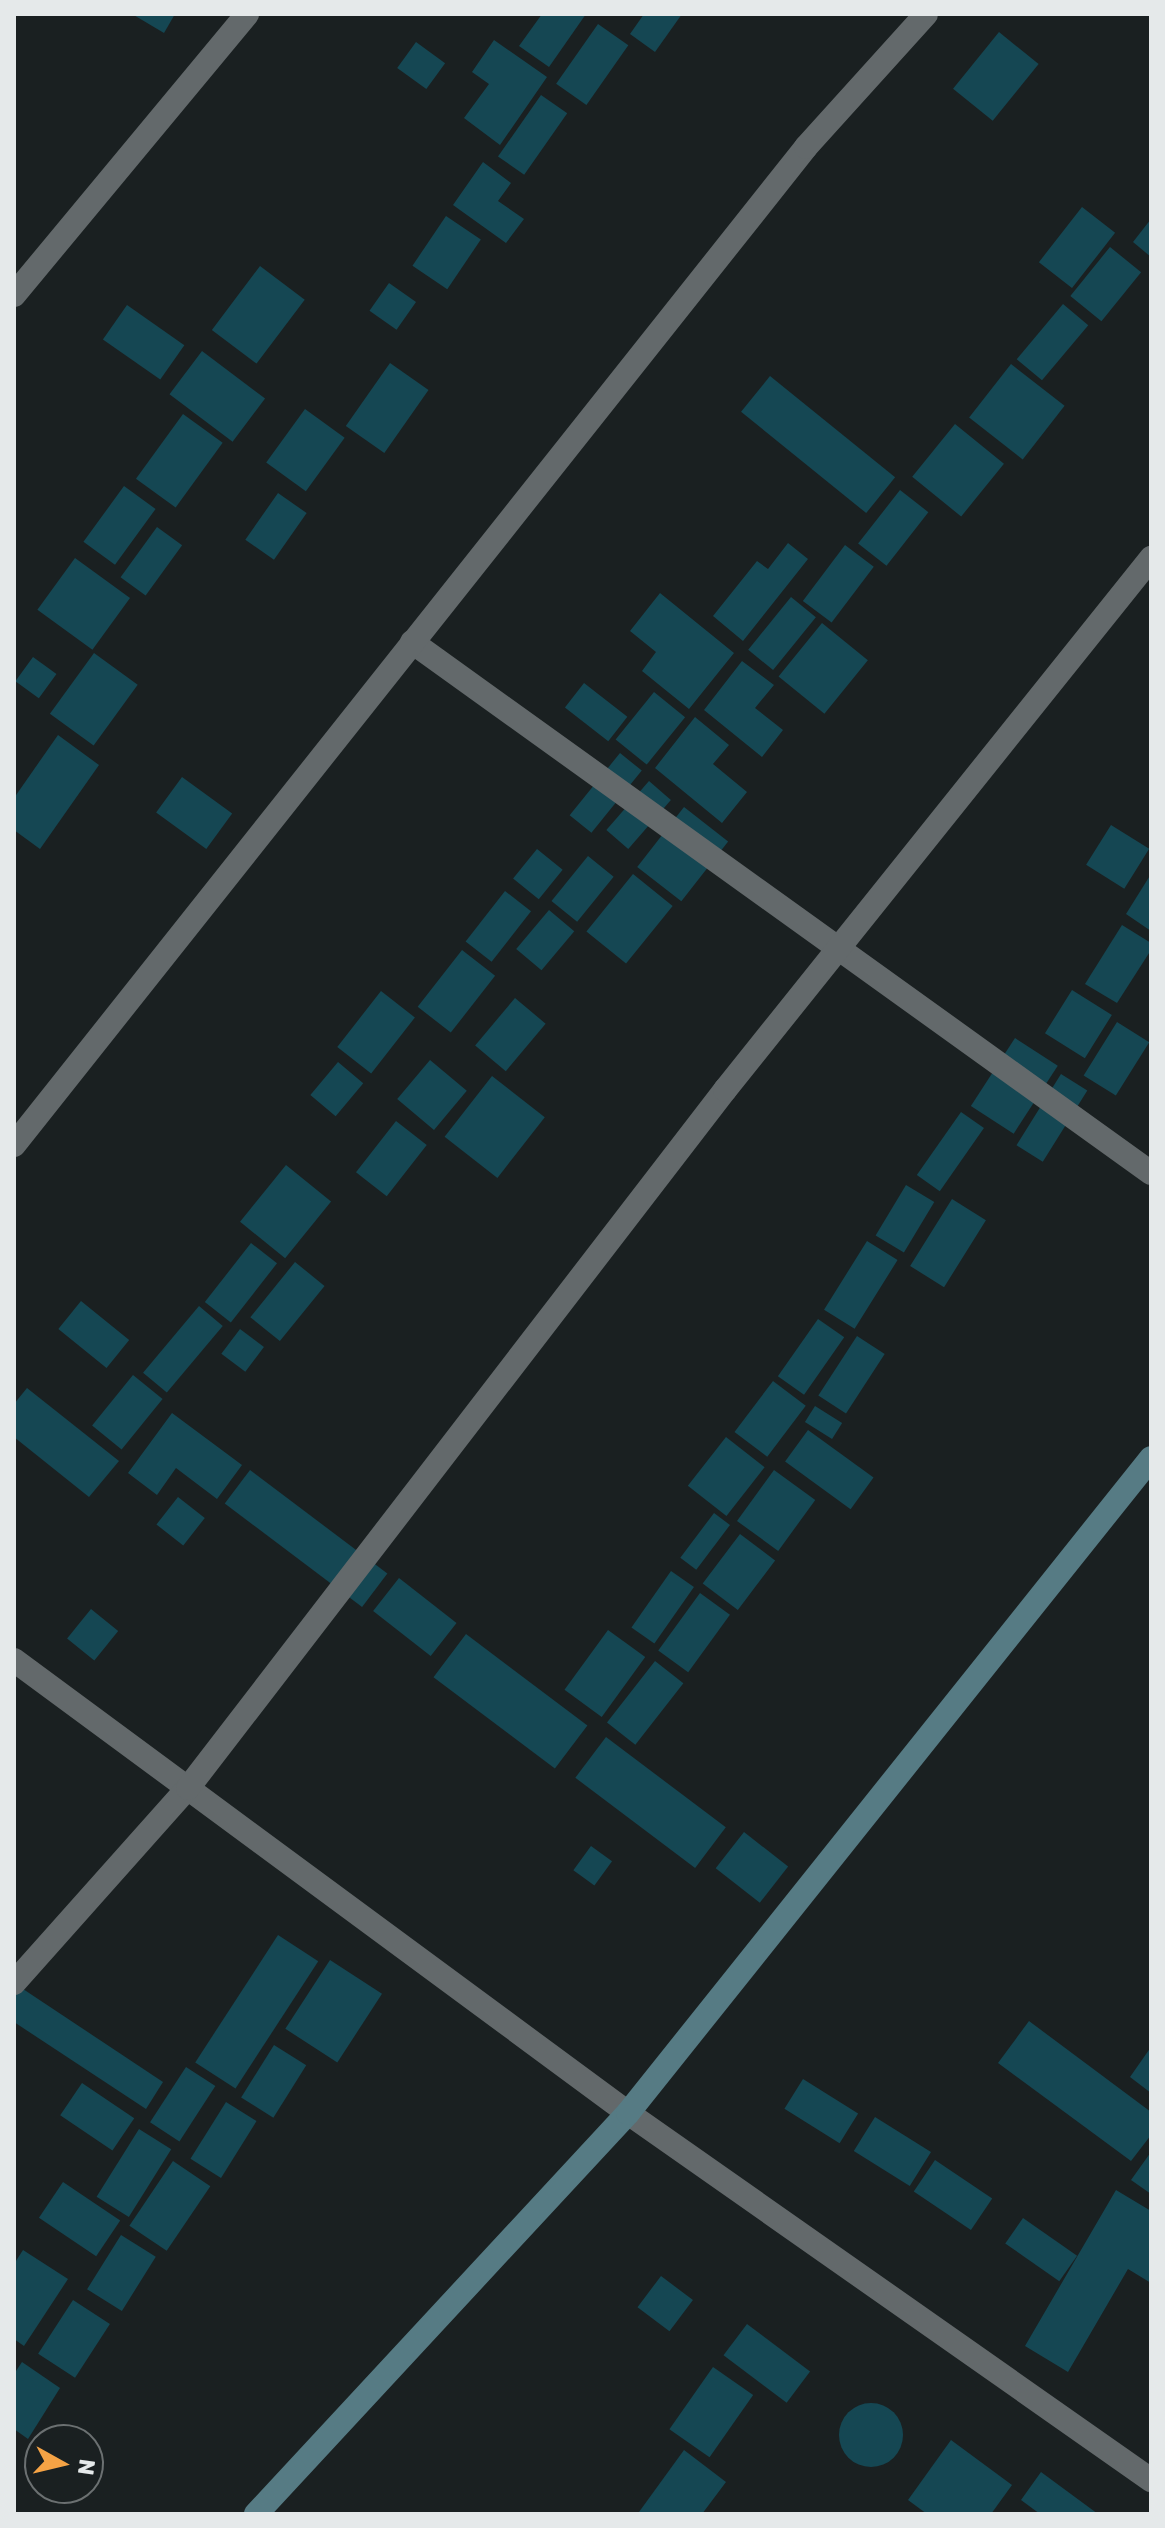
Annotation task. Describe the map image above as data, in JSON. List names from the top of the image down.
{
  "north": "right"
}
